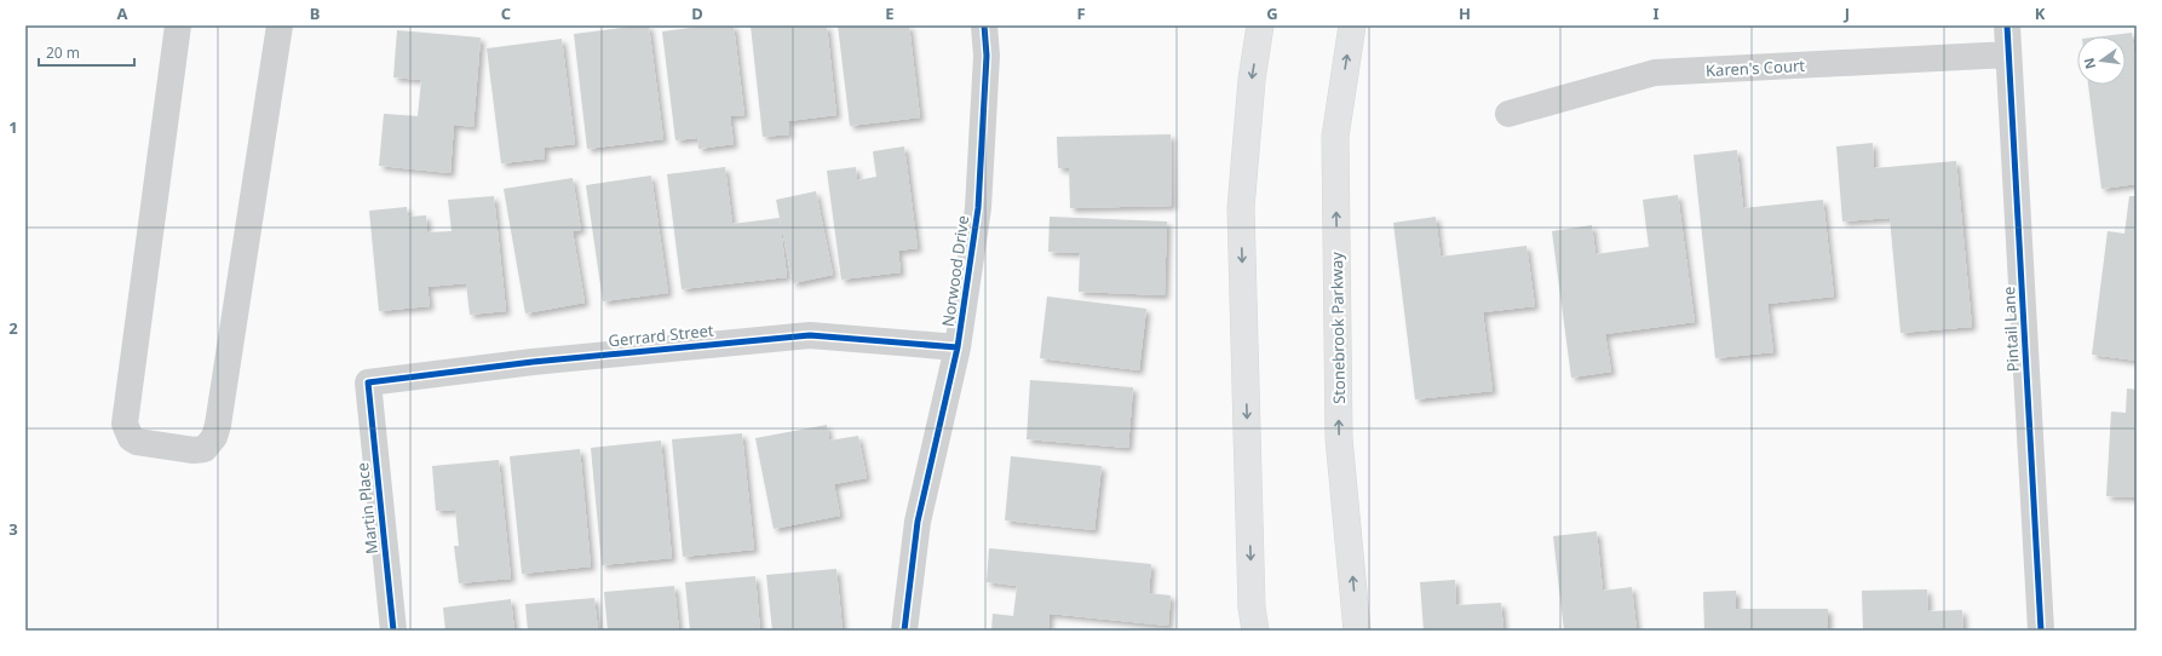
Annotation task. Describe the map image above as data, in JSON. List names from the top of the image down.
{
  "streets": {
    "main road": ["Stonebrook Parkway"],
    "street": [
      "Karen's Court",
      "Norwood Drive",
      "Pintail Lane",
      "Gerrard Street",
      "Martin Place"
    ]
  },
  "crossings": [
    ["Karen's Court", "Pintail Lane"],
    ["Norwood Drive", "Gerrard Street"],
    ["Gerrard Street", "Martin Place"]
  ],
  "scale_bar": "20 m",
  "north": "left",
  "grid": {
    "columns": [
      "A",
      "B",
      "C",
      "D",
      "E",
      "F",
      "G",
      "H",
      "I",
      "J",
      "K"
    ],
    "rows": ["1", "2", "3"]
  }
}
